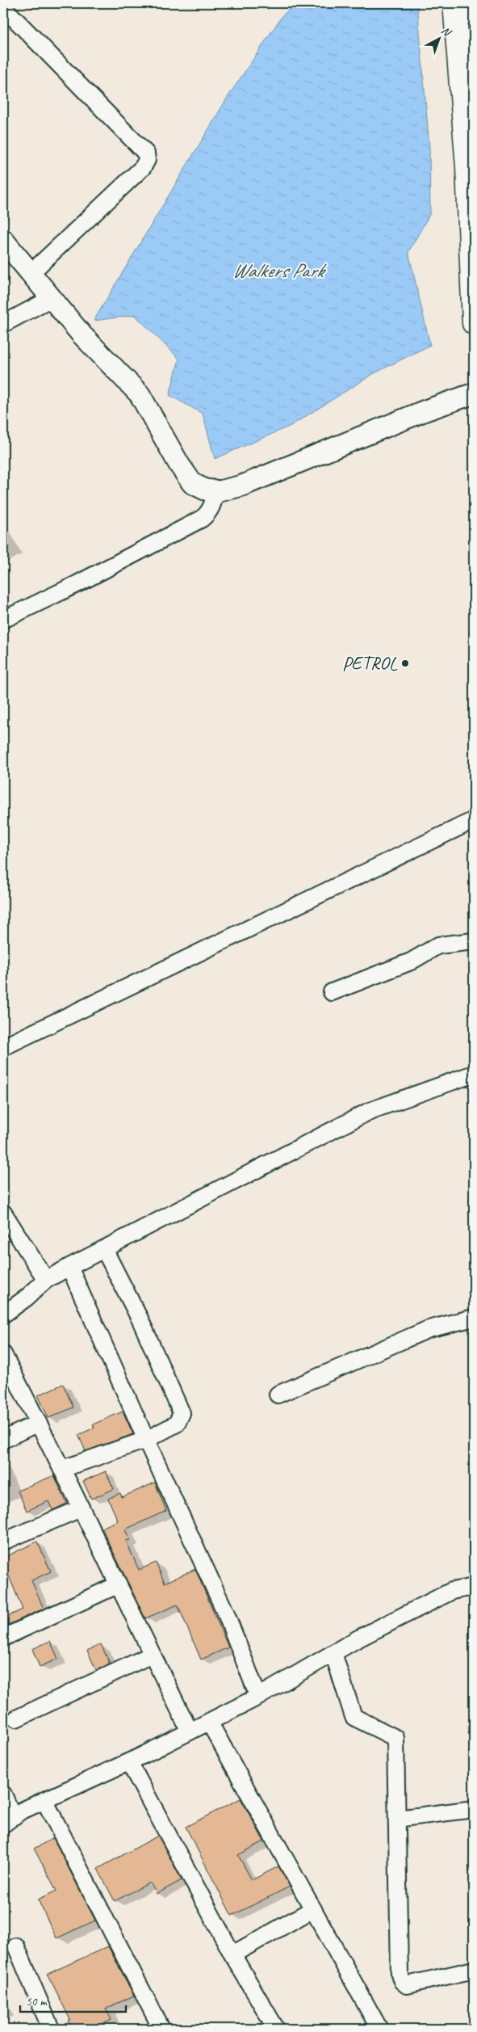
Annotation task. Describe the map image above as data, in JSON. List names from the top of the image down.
{
  "water": ["Walkers Park"],
  "places": ["PETROL"],
  "scale_bar": "50 m",
  "north": "top right"
}
